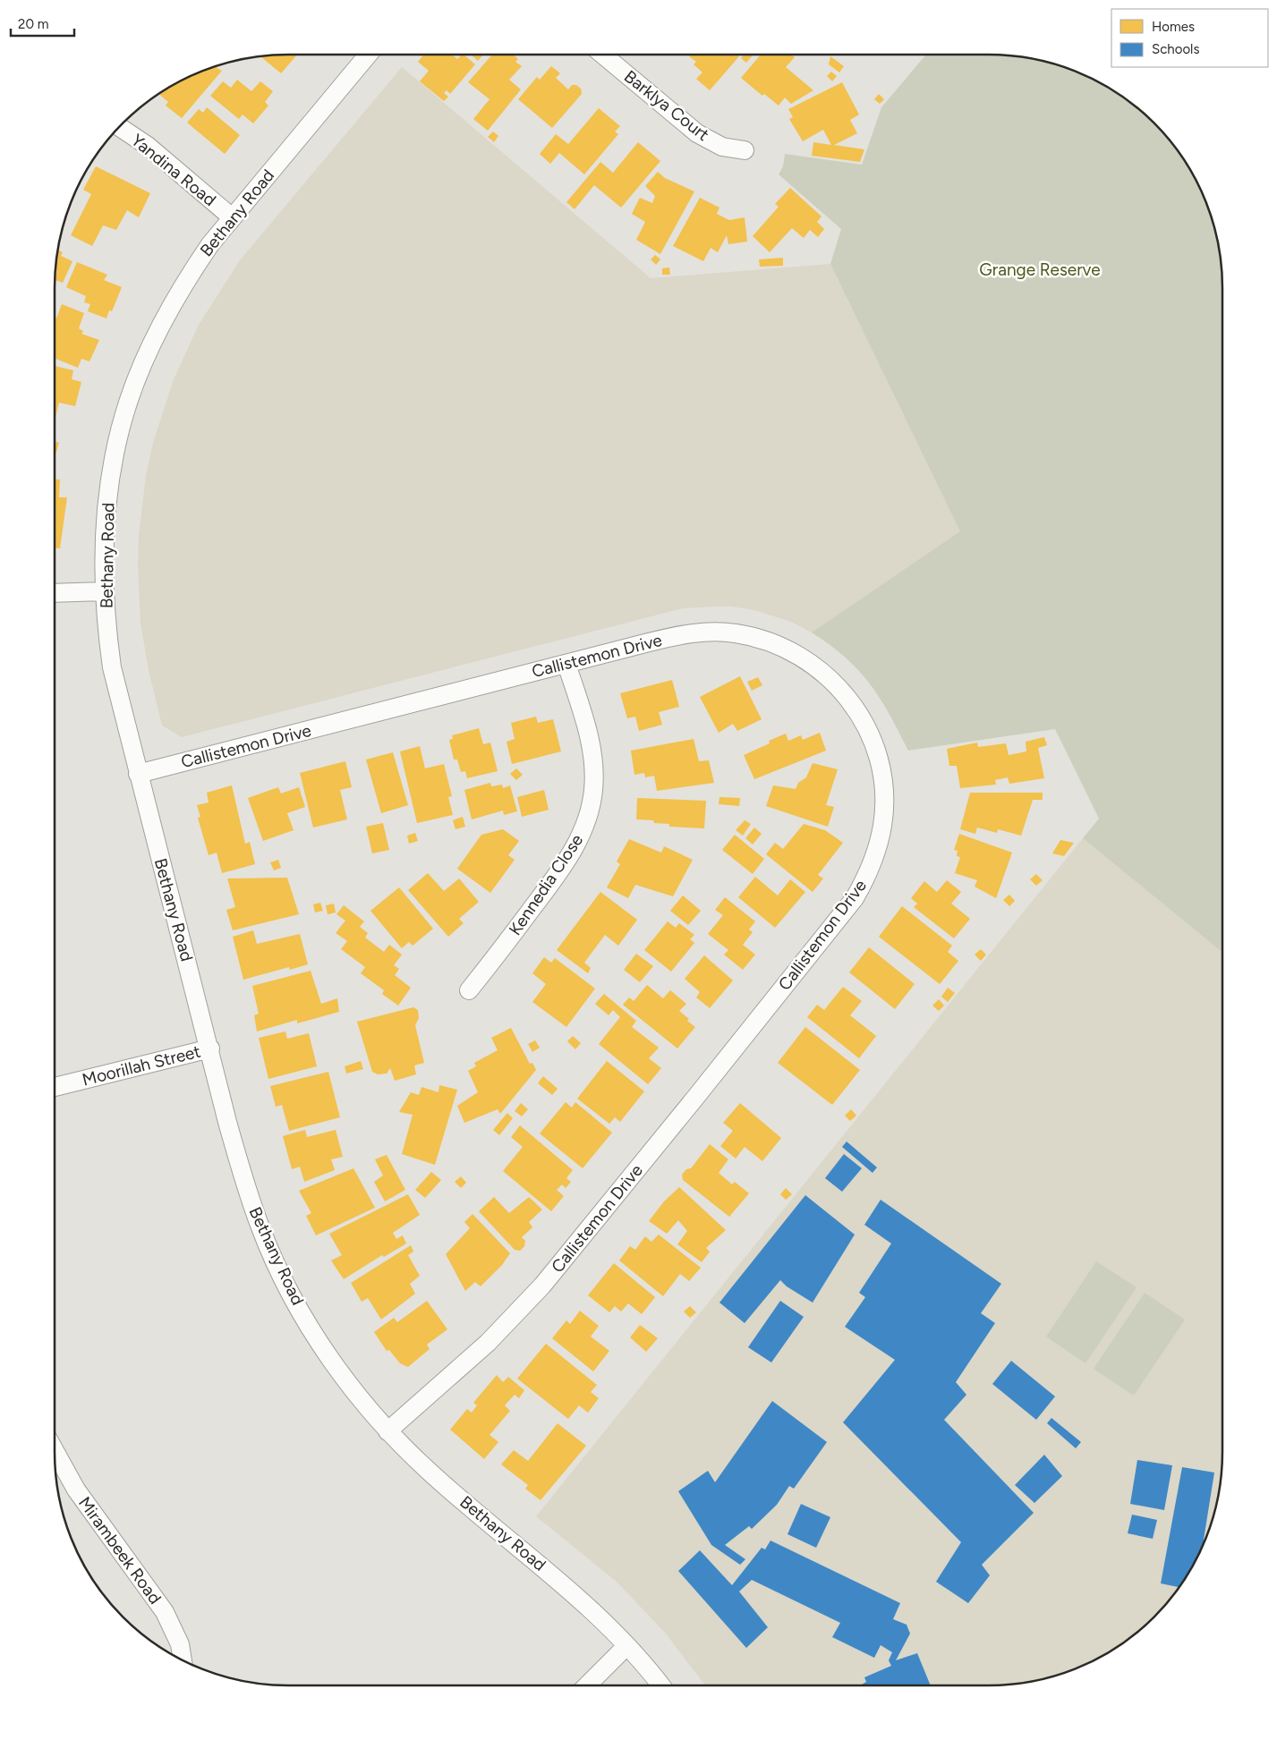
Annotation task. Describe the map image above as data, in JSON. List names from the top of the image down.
{
  "streets": {
    "street": [
      "Barklya Court",
      "Yandina Road",
      "Bethany Road",
      "Callistemon Drive",
      "Kennedia Close",
      "Moorillah Street",
      "Mirambeek Road"
    ]
  },
  "crossings": [
    ["Yandina Road", "Bethany Road"],
    ["Bethany Road", "Callistemon Drive"],
    ["Bethany Road", "Moorillah Street"],
    ["Callistemon Drive", "Kennedia Close"]
  ],
  "parks": ["Grange Reserve"],
  "legend": ["Homes", "Schools"],
  "scale_bar": "20 m"
}
